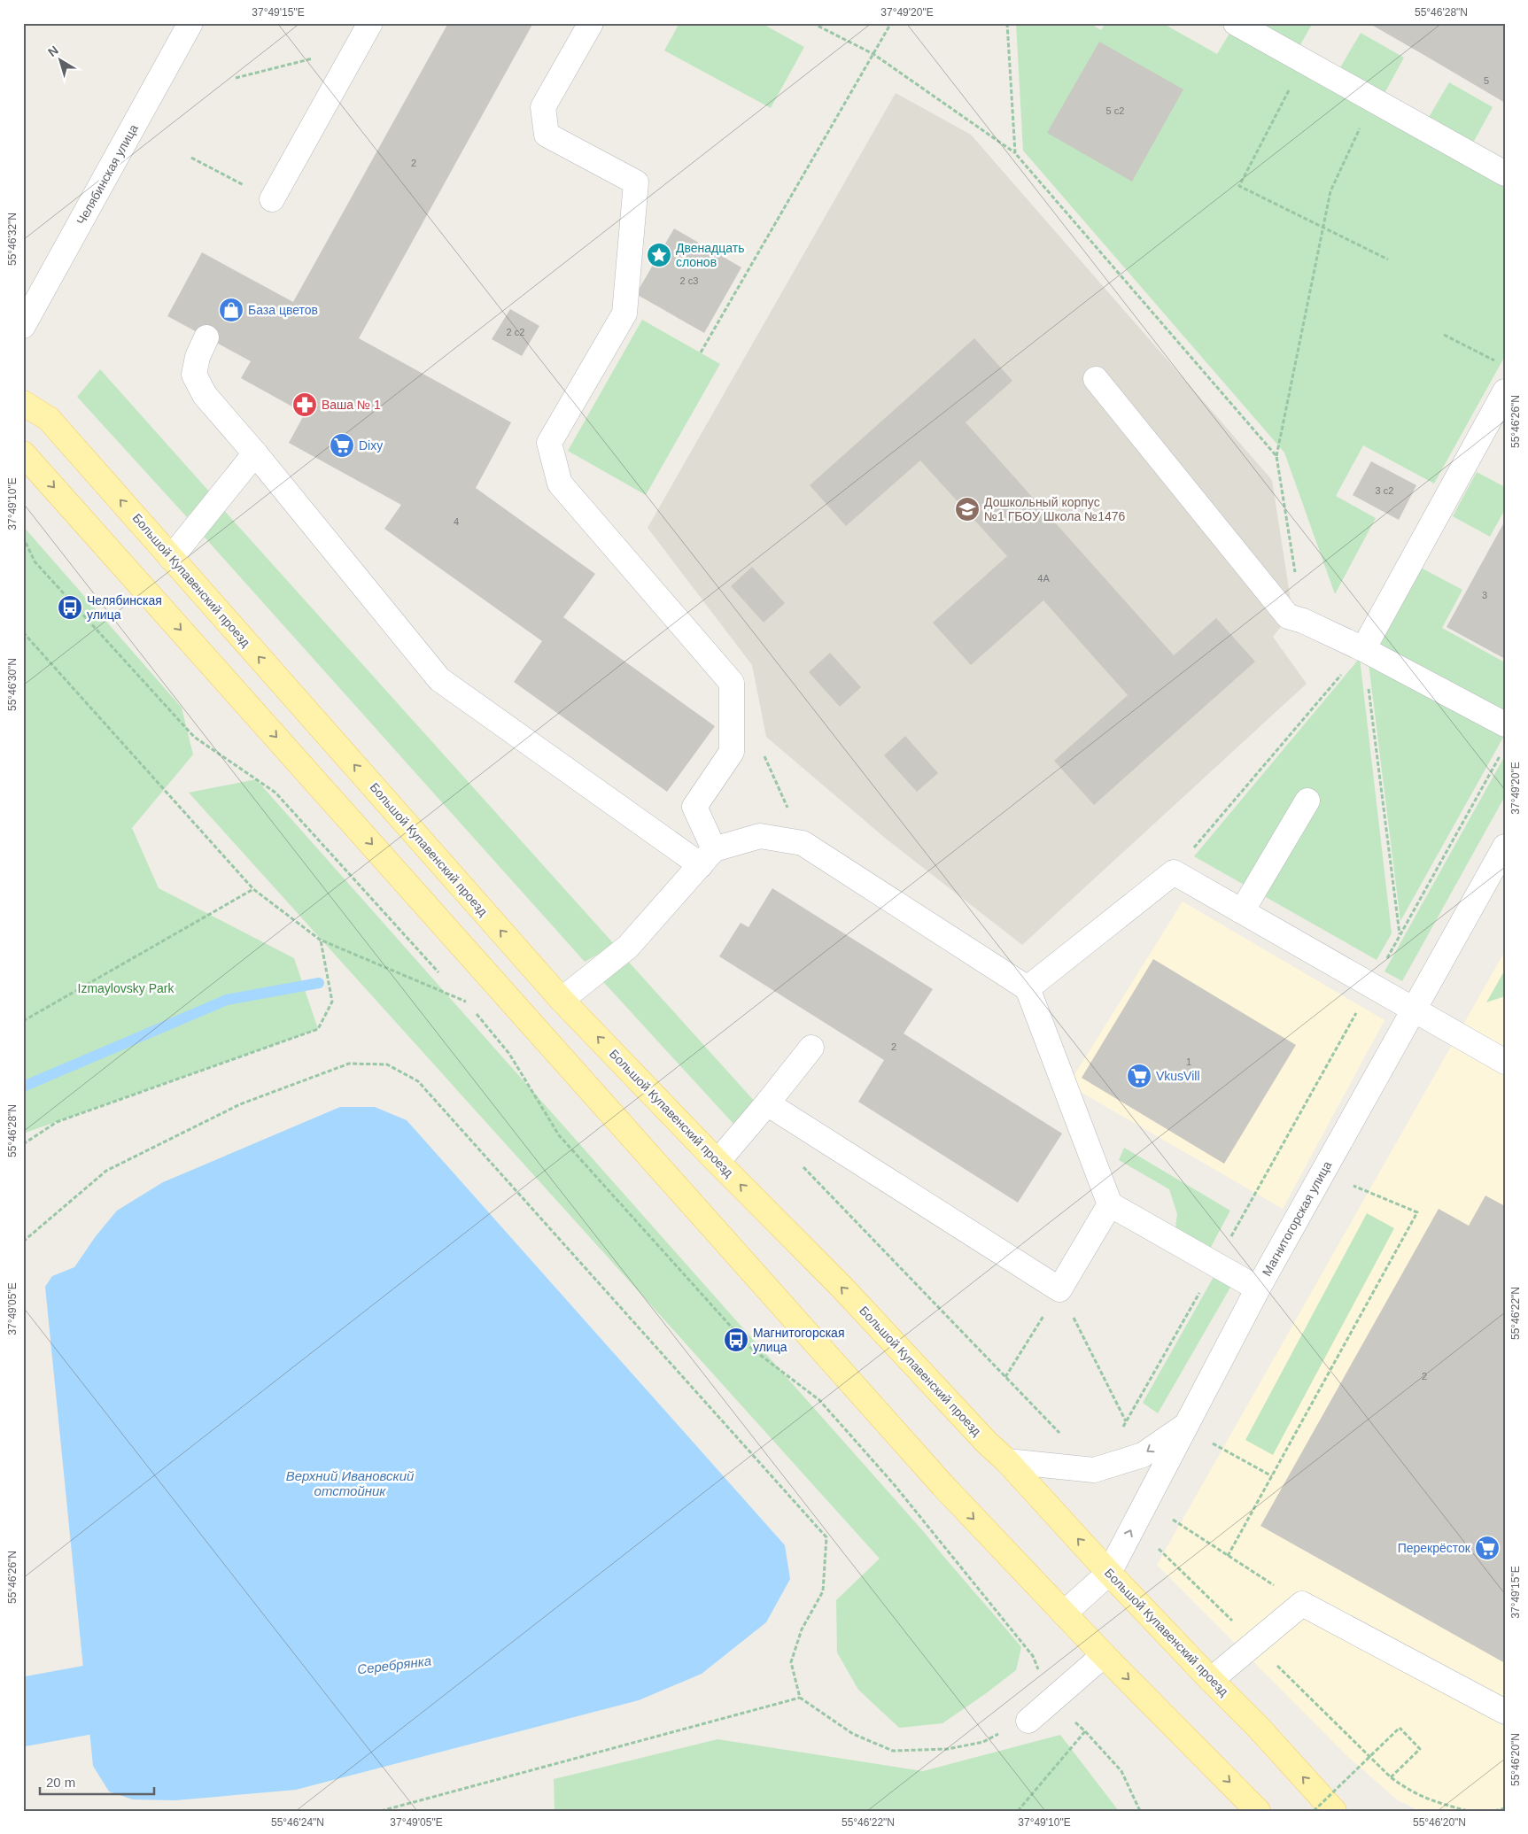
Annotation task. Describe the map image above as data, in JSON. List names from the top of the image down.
{
  "streets": {
    "main road": ["Большой Купавенский проезд"],
    "street": ["Челябинская улица", "Магнитогорская улица"]
  },
  "crossings": [
    ["Большой Купавенский проезд", "Магнитогорская улица"]
  ],
  "water": ["Верхний Ивановский отстойник", "Серебрянка"],
  "parks": ["Izmaylovsky Park"],
  "places": {
    "place": ["Двенадцать слонов"],
    "shop": ["База цветов"],
    "pharmacy": ["Ваша № 1"],
    "supermarket": ["Dixy", "VkusVill", "Перекрёсток"],
    "school or university": ["Дошкольный корпус №1 ГБОУ Школа №1476"],
    "bus stop": ["Челябинская улица", "Магнитогорская улица"]
  },
  "house_numbers": [
    "5",
    "5 с2",
    "2",
    "2 с3",
    "2 с2",
    "3 с2",
    "4",
    "4А",
    "3",
    "2",
    "1",
    "2"
  ],
  "scale_bar": "20 m",
  "north": "top left",
  "coordinates": [
    "37°49'15\"E",
    "37°49'20\"E",
    "55°46'28\"N",
    "55°46'32\"N",
    "55°46'26\"N",
    "37°49'10\"E",
    "55°46'30\"N",
    "37°49'05\"E",
    "55°46'22\"N",
    "55°46'20\"N",
    "55°46'24\"N"
  ]
}
